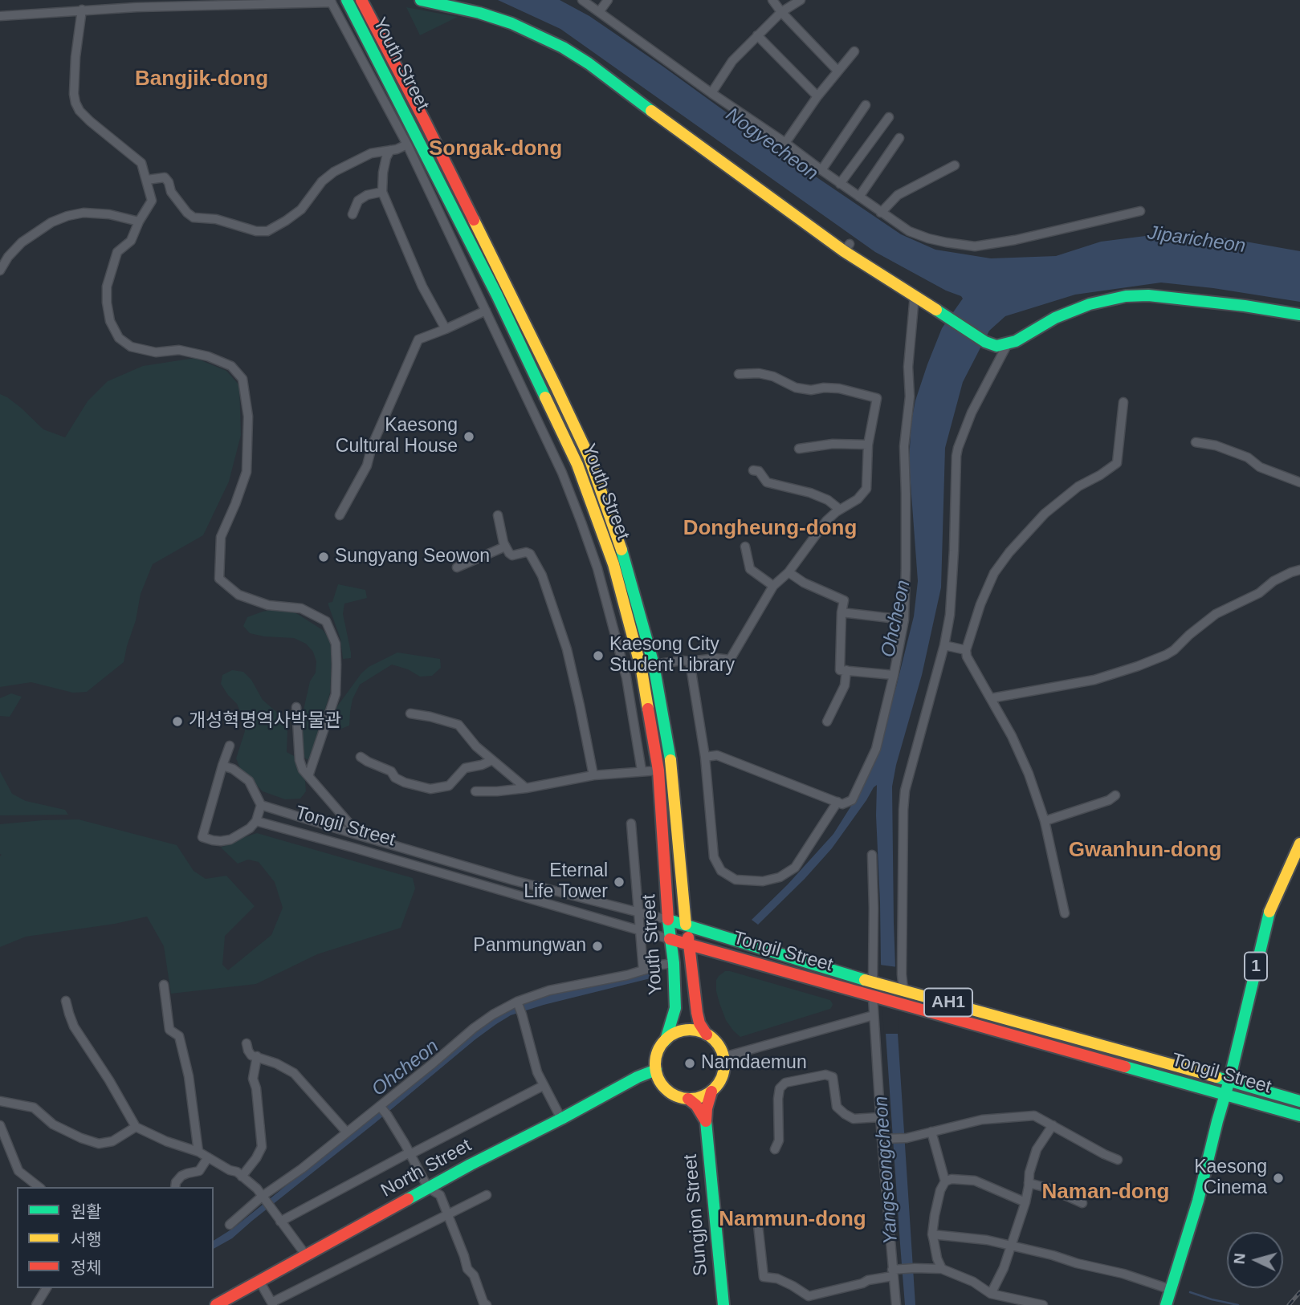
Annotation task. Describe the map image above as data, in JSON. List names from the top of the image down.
{
  "streets": {
    "main road": [
      "Youth Street",
      "Tongil Street",
      "1",
      "AH1",
      "North Street",
      "Sungjon Street"
    ]
  },
  "crossings": [
    ["Youth Street", "Tongil Street"],
    ["Youth Street", "North Street"],
    ["Youth Street", "Sungjon Street"],
    ["Tongil Street", "1"],
    ["North Street", "Sungjon Street"]
  ],
  "districts": [
    "Bangjik-dong",
    "Songak-dong",
    "Dongheung-dong",
    "Gwanhun-dong",
    "Naman-dong",
    "Nammun-dong"
  ],
  "water": [
    "Nogyecheon",
    "Jiparicheon",
    "Ohcheon",
    "Yangseongcheon"
  ],
  "places": [
    "Kaesong Cultural House",
    "Sungyang Seowon",
    "Kaesong City Student Library",
    "개성혁명역사박물관",
    "Eternal Life Tower",
    "Panmungwan",
    "Namdaemun",
    "Kaesong Cinema"
  ],
  "legend": ["원활", "서행", "정체"],
  "north": "left"
}
